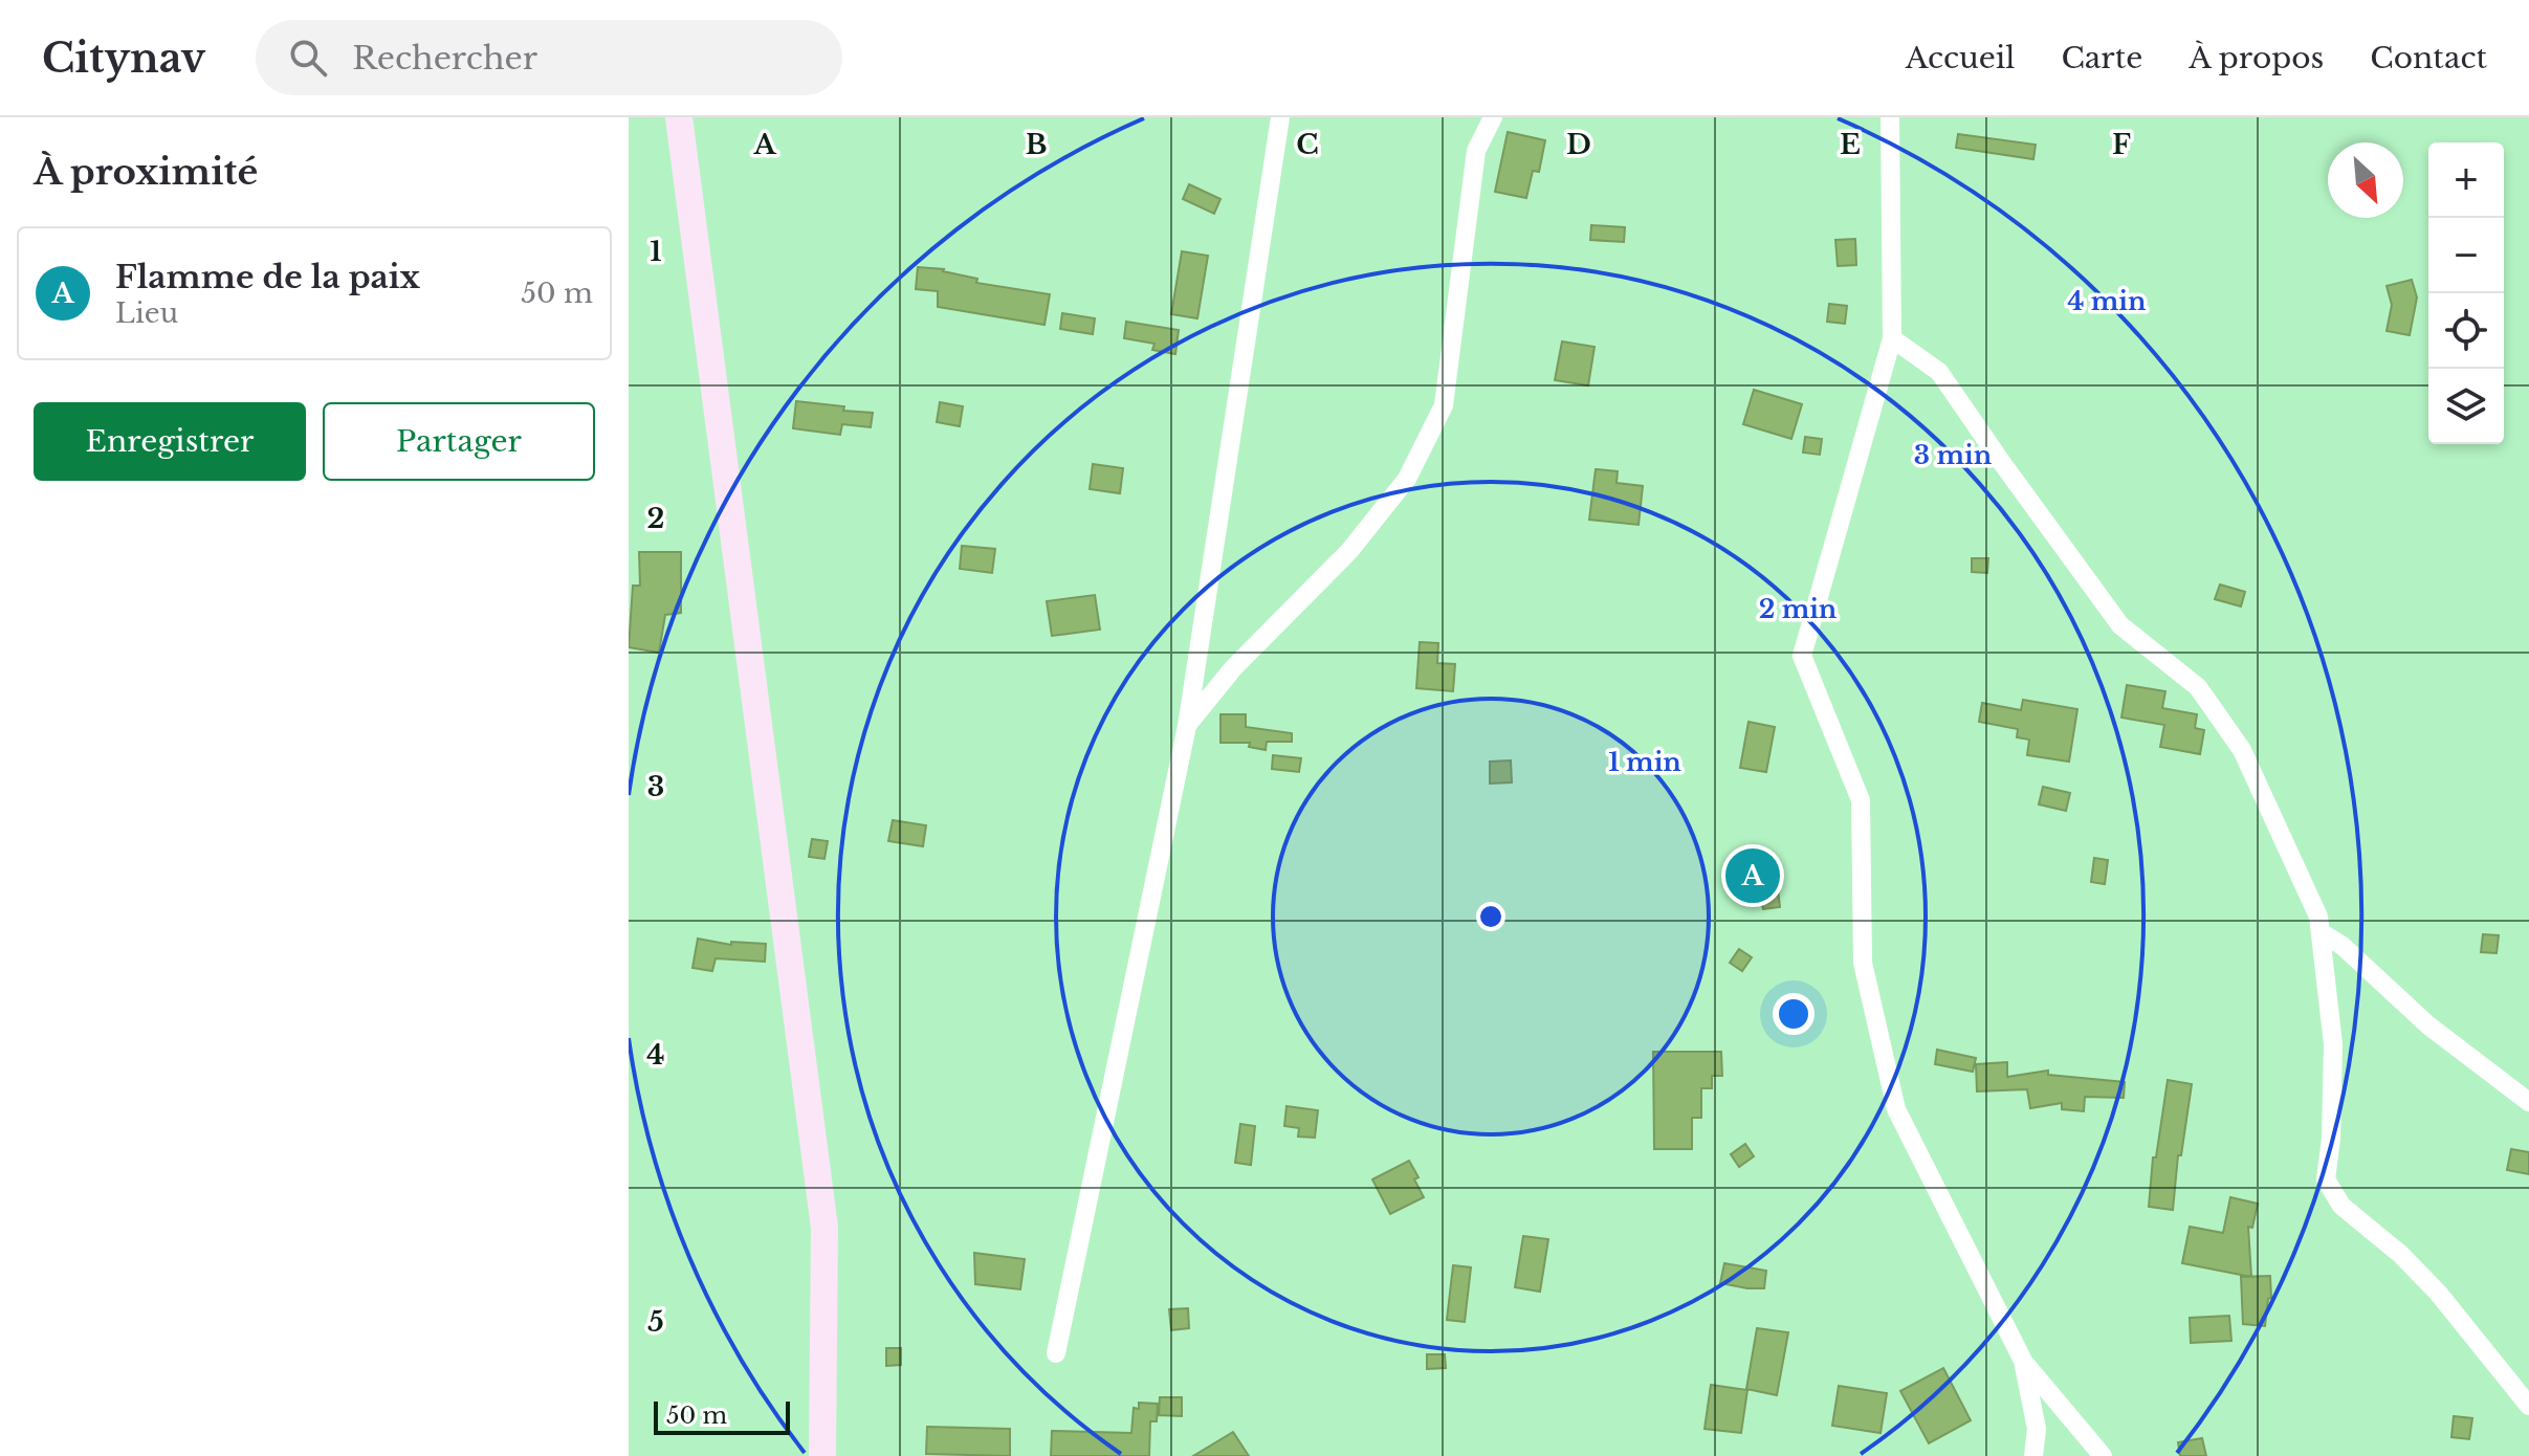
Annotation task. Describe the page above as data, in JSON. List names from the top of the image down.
{
  "scale_bar": "50 m",
  "north": "bottom right",
  "page": {
    "header": "Citynav",
    "search": "Rechercher",
    "nav": [
      "Accueil",
      "Carte",
      "À propos",
      "Contact"
    ],
    "heading": "À proximité",
    "map_buttons": ["+", "−"],
    "list": [
      {
        "mark": "A",
        "name": "Flamme de la paix",
        "note": "Lieu",
        "value": "50 m"
      }
    ],
    "buttons": ["Enregistrer", "Partager"],
    "pins": "A",
    "scale": "50 m"
  },
  "grid": {
    "columns": [
      "A",
      "B",
      "C",
      "D",
      "E",
      "F"
    ],
    "rows": [
      "1",
      "2",
      "3",
      "4",
      "5"
    ]
  },
  "rings": [
    "4 min",
    "3 min",
    "2 min",
    "1 min"
  ]
}
